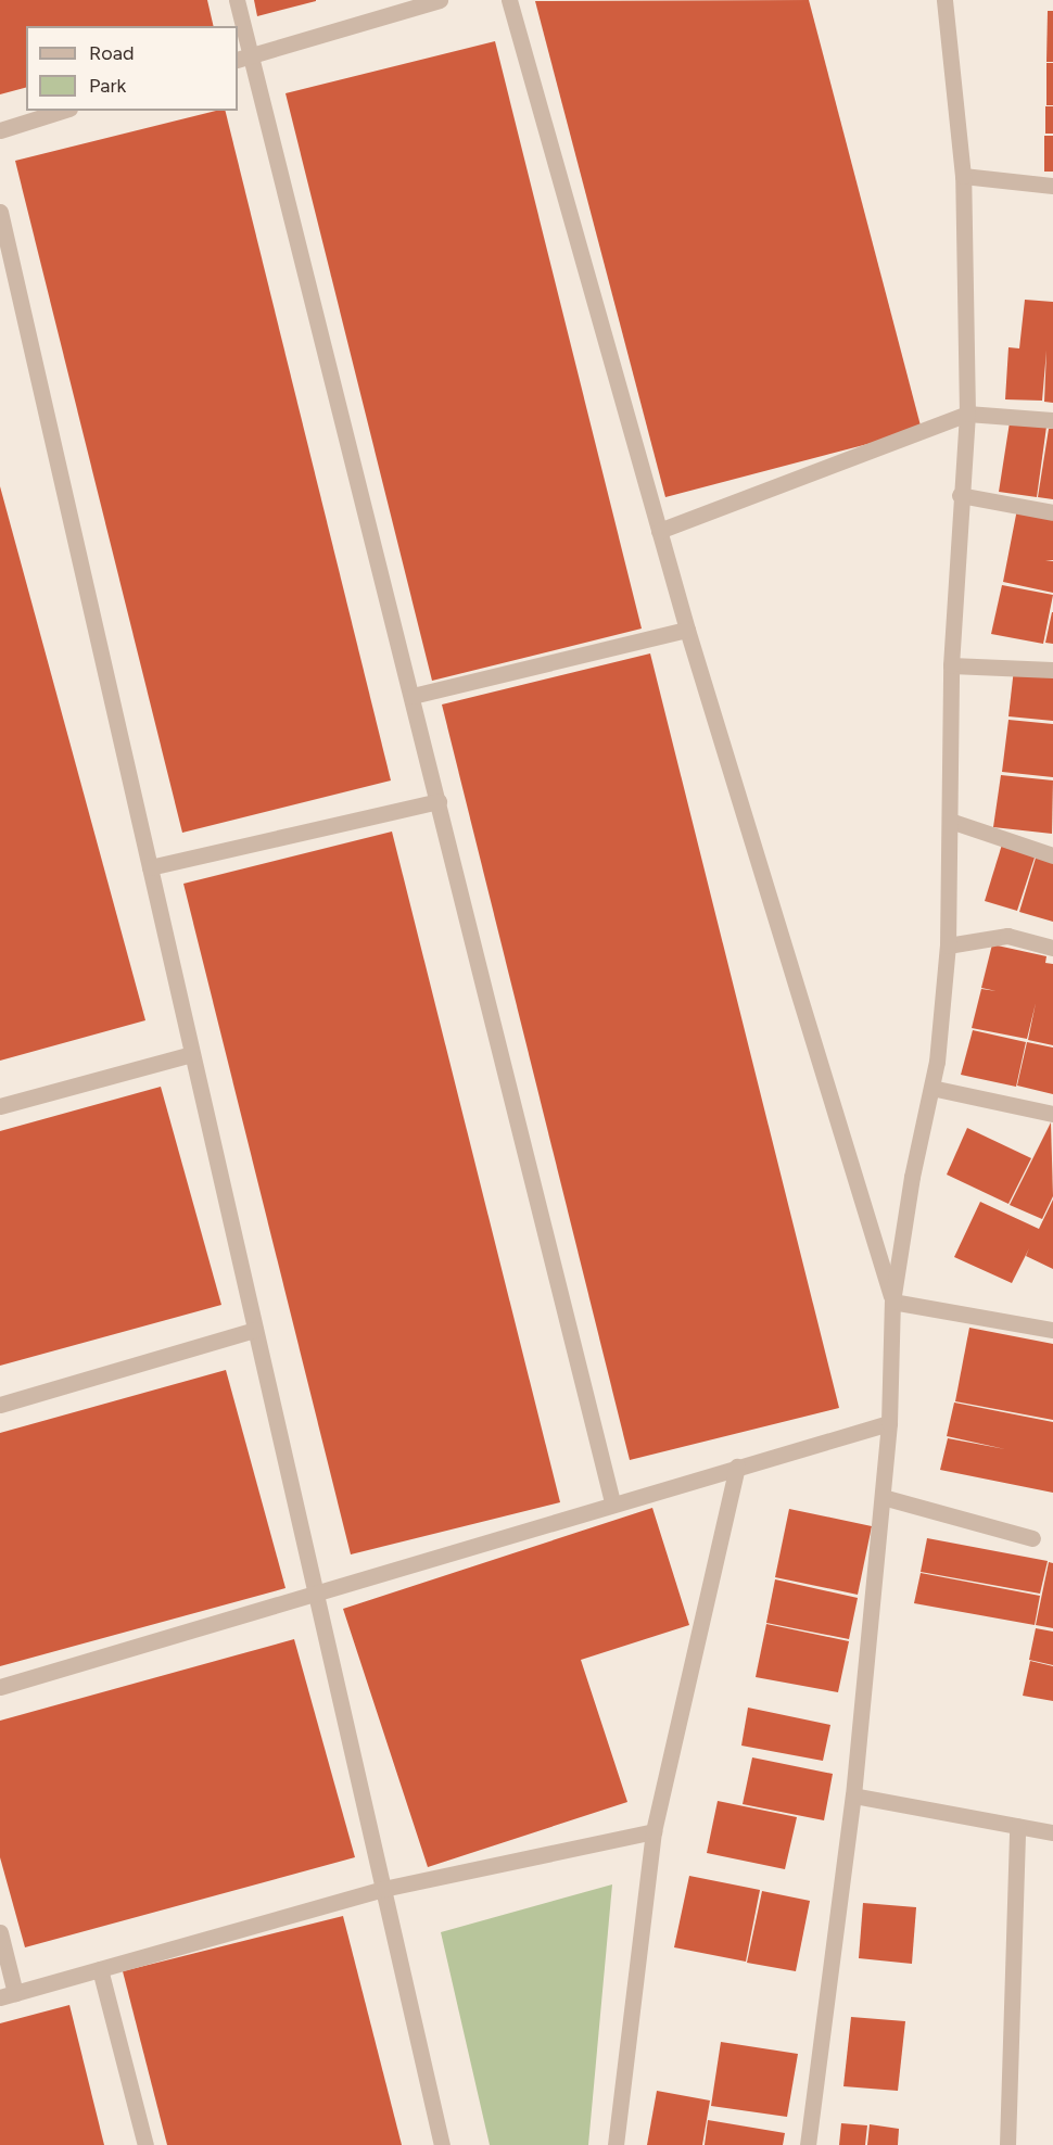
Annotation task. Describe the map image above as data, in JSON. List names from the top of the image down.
{
  "legend": ["Road", "Park"]
}
